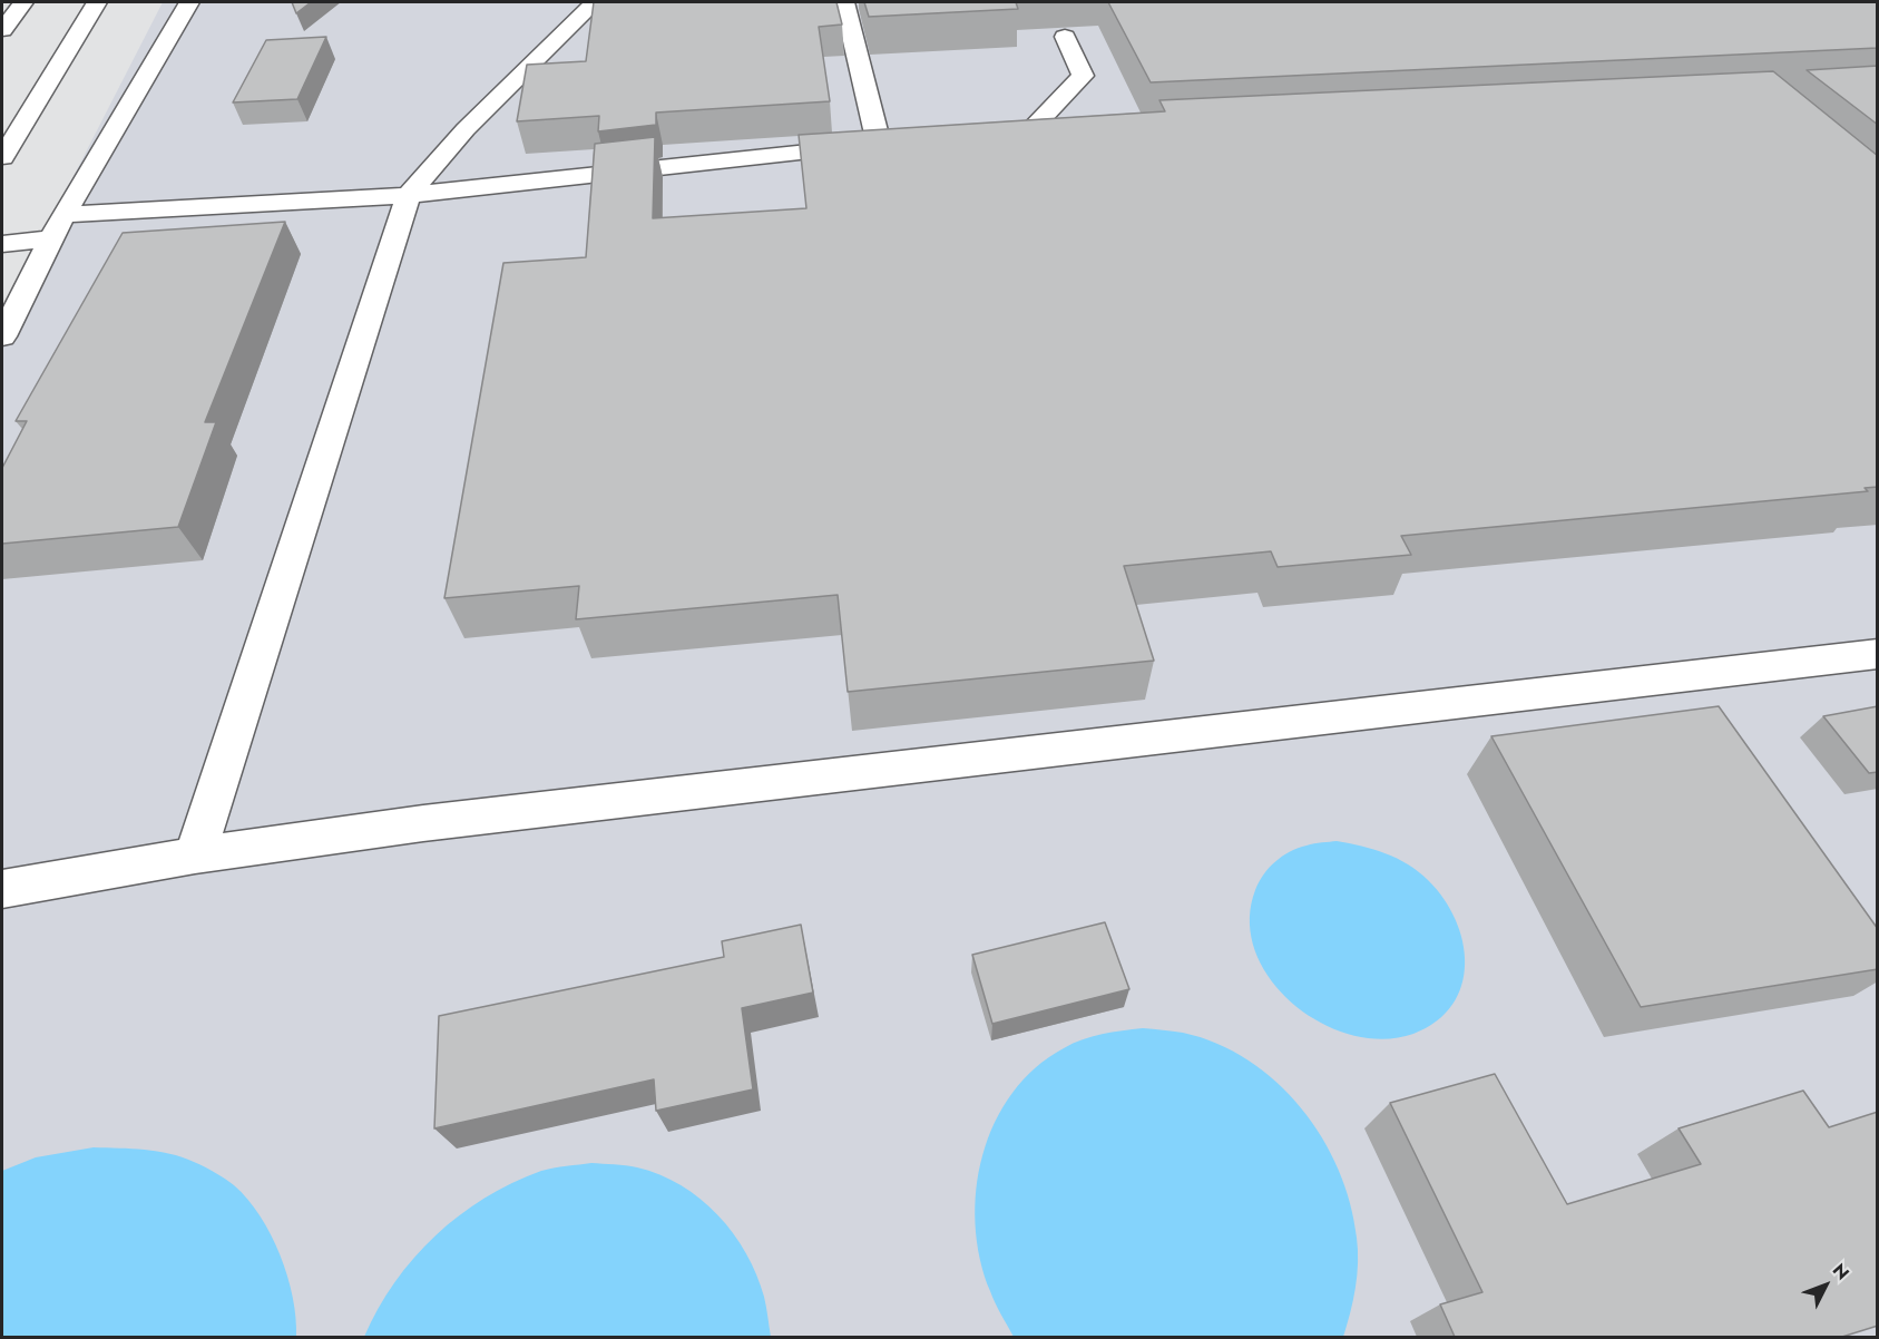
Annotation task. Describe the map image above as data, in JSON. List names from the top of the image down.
{
  "north": "top right"
}
